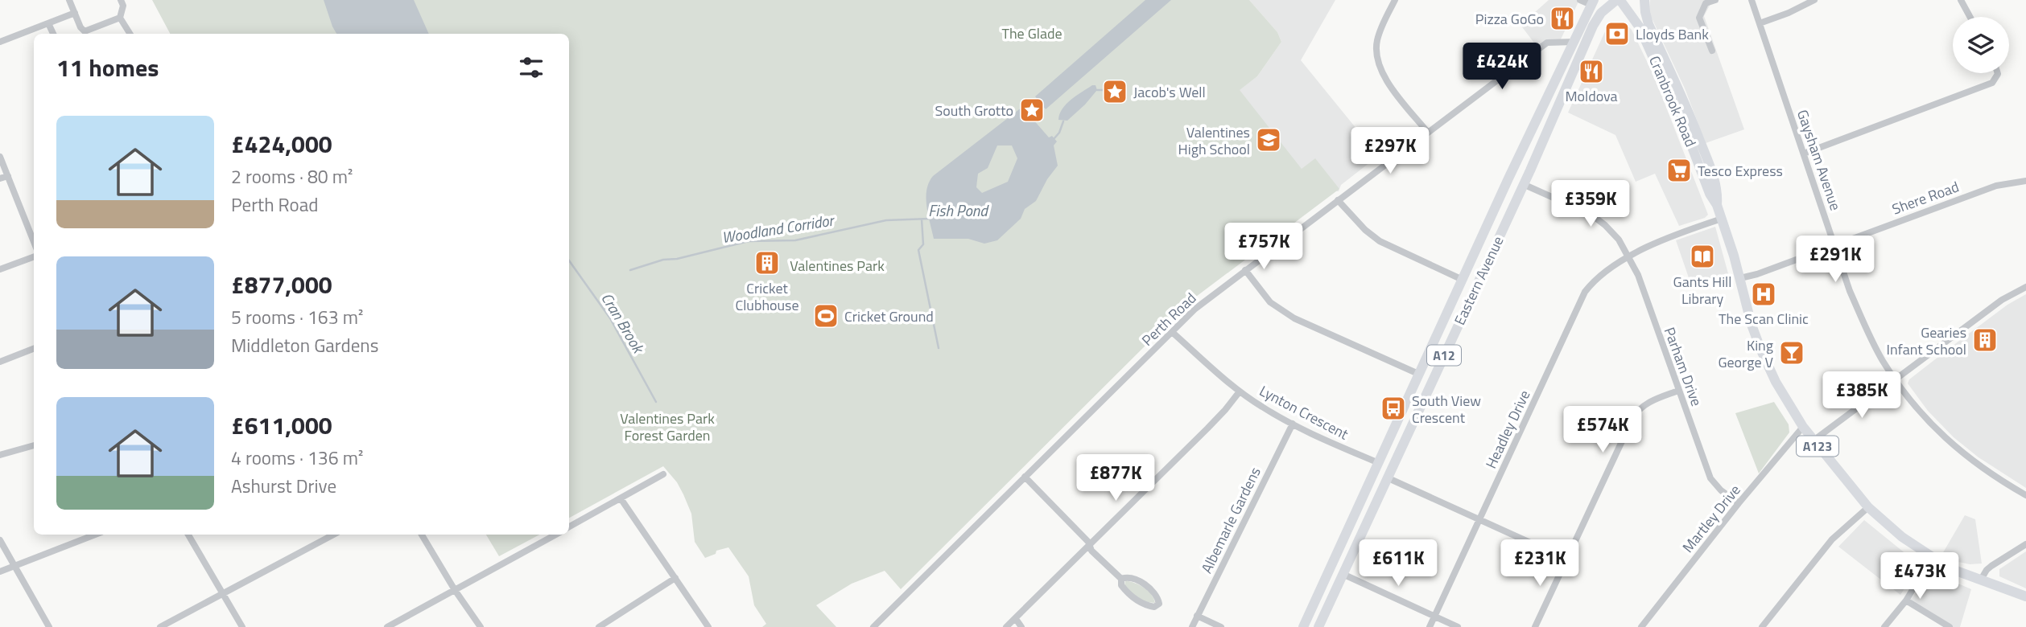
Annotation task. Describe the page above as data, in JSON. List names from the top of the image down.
{
  "streets": {
    "main road": [
      "Cranbrook Road",
      "Eastern Avenue",
      "A12",
      "A123"
    ],
    "street": [
      "Gaysham Avenue",
      "Shere Road",
      "Perth Road",
      "Parham Drive",
      "Lynton Crescent",
      "Headley Drive",
      "Martley Drive",
      "Albemarle Gardens"
    ]
  },
  "crossings": [
    ["Cranbrook Road", "Shere Road"],
    ["Cranbrook Road", "Eastern Avenue"],
    ["Cranbrook Road", "Headley Drive"],
    ["Cranbrook Road", "Martley Drive"],
    ["Gaysham Avenue", "Shere Road"],
    ["Eastern Avenue", "Perth Road"],
    ["Eastern Avenue", "Parham Drive"],
    ["Eastern Avenue", "Lynton Crescent"],
    ["Perth Road", "Lynton Crescent"],
    ["Parham Drive", "Headley Drive"],
    ["Parham Drive", "Martley Drive"],
    ["Lynton Crescent", "Albemarle Gardens"]
  ],
  "water": ["Fish Pond", "Woodland Corridor", "Cran Brook"],
  "parks": ["The Glade", "Valentines Park", "Valentines Park Forest Garden"],
  "places": {
    "restaurant": ["Pizza GoGo", "Moldova"],
    "bank": ["Lloyds Bank"],
    "place": ["Jacob's Well", "South Grotto"],
    "school or university": ["Valentines High School"],
    "supermarket": ["Tesco Express"],
    "library": ["Gants Hill Library"],
    "building": ["Cricket Clubhouse", "Gearies Infant School"],
    "hospital": ["The Scan Clinic"],
    "sports": ["Cricket Ground"],
    "bar": ["King George V"],
    "bus stop": ["South View Crescent"]
  },
  "page": {
    "heading": "11 homes",
    "price": [
      "£424K",
      "£297K",
      "£359K",
      "£757K",
      "£291K",
      "£385K",
      "£574K",
      "£877K",
      "£611K",
      "£231K",
      "£473K"
    ],
    "list": [
      {
        "name": "£424,000",
        "note": "2 rooms · 80 m² · Perth Road"
      },
      {
        "name": "£877,000",
        "note": "5 rooms · 163 m² · Middleton Gardens"
      },
      {
        "name": "£611,000",
        "note": "4 rooms · 136 m² · Ashurst Drive"
      }
    ]
  }
}
